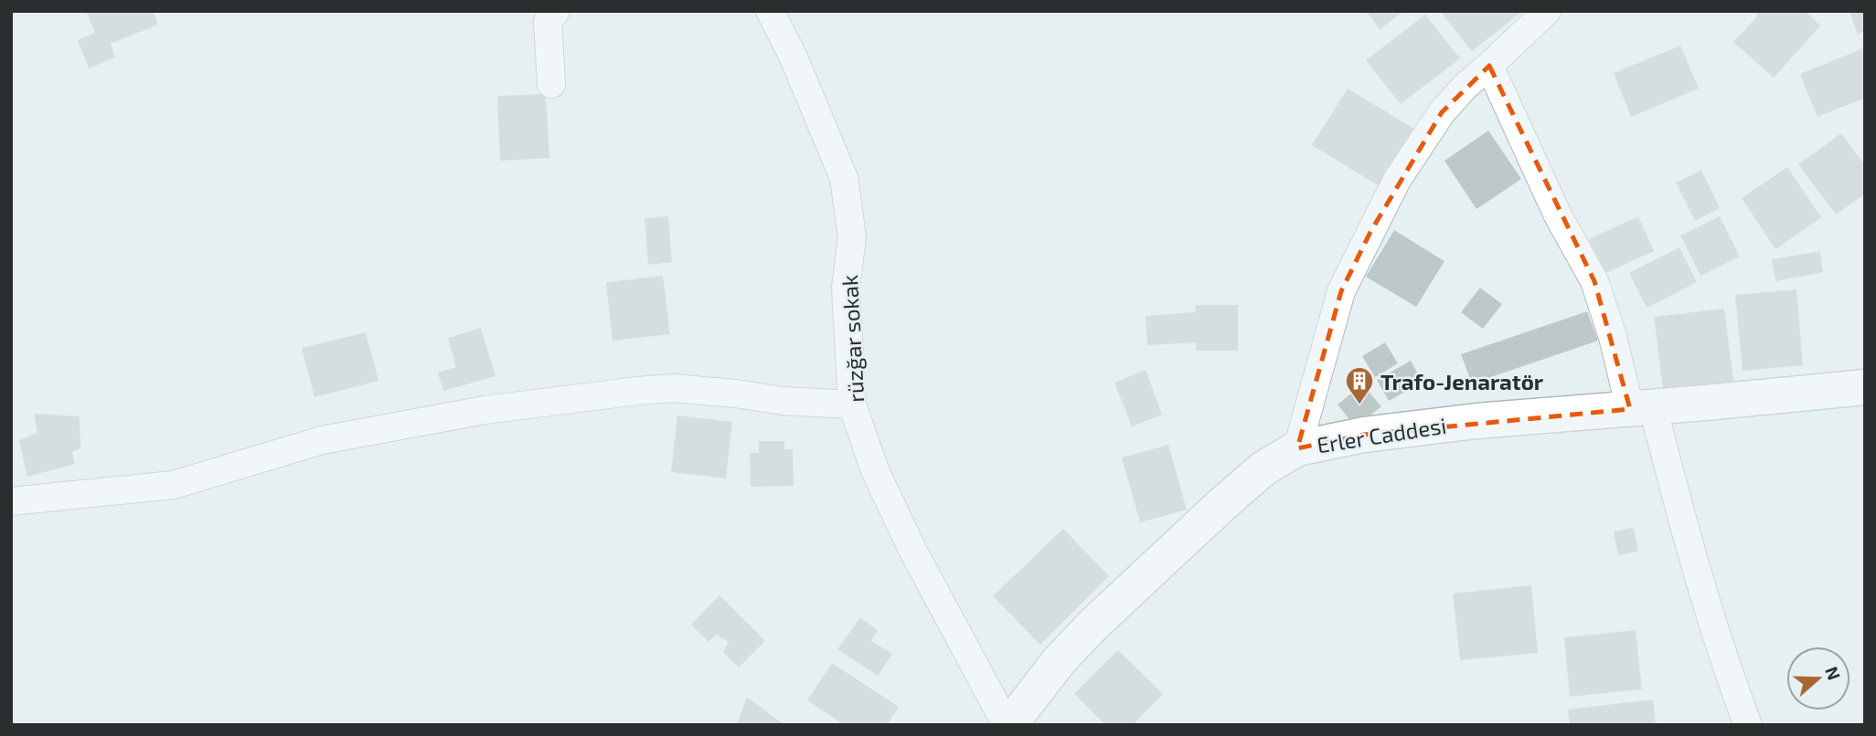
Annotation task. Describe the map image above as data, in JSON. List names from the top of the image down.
{
  "streets": {
    "street": ["rüzğar sokak", "Erler Caddesi"]
  },
  "crossings": [
    ["rüzğar sokak", "Erler Caddesi"]
  ],
  "places": {
    "building": ["Trafo-Jenaratör"]
  },
  "north": "right"
}
